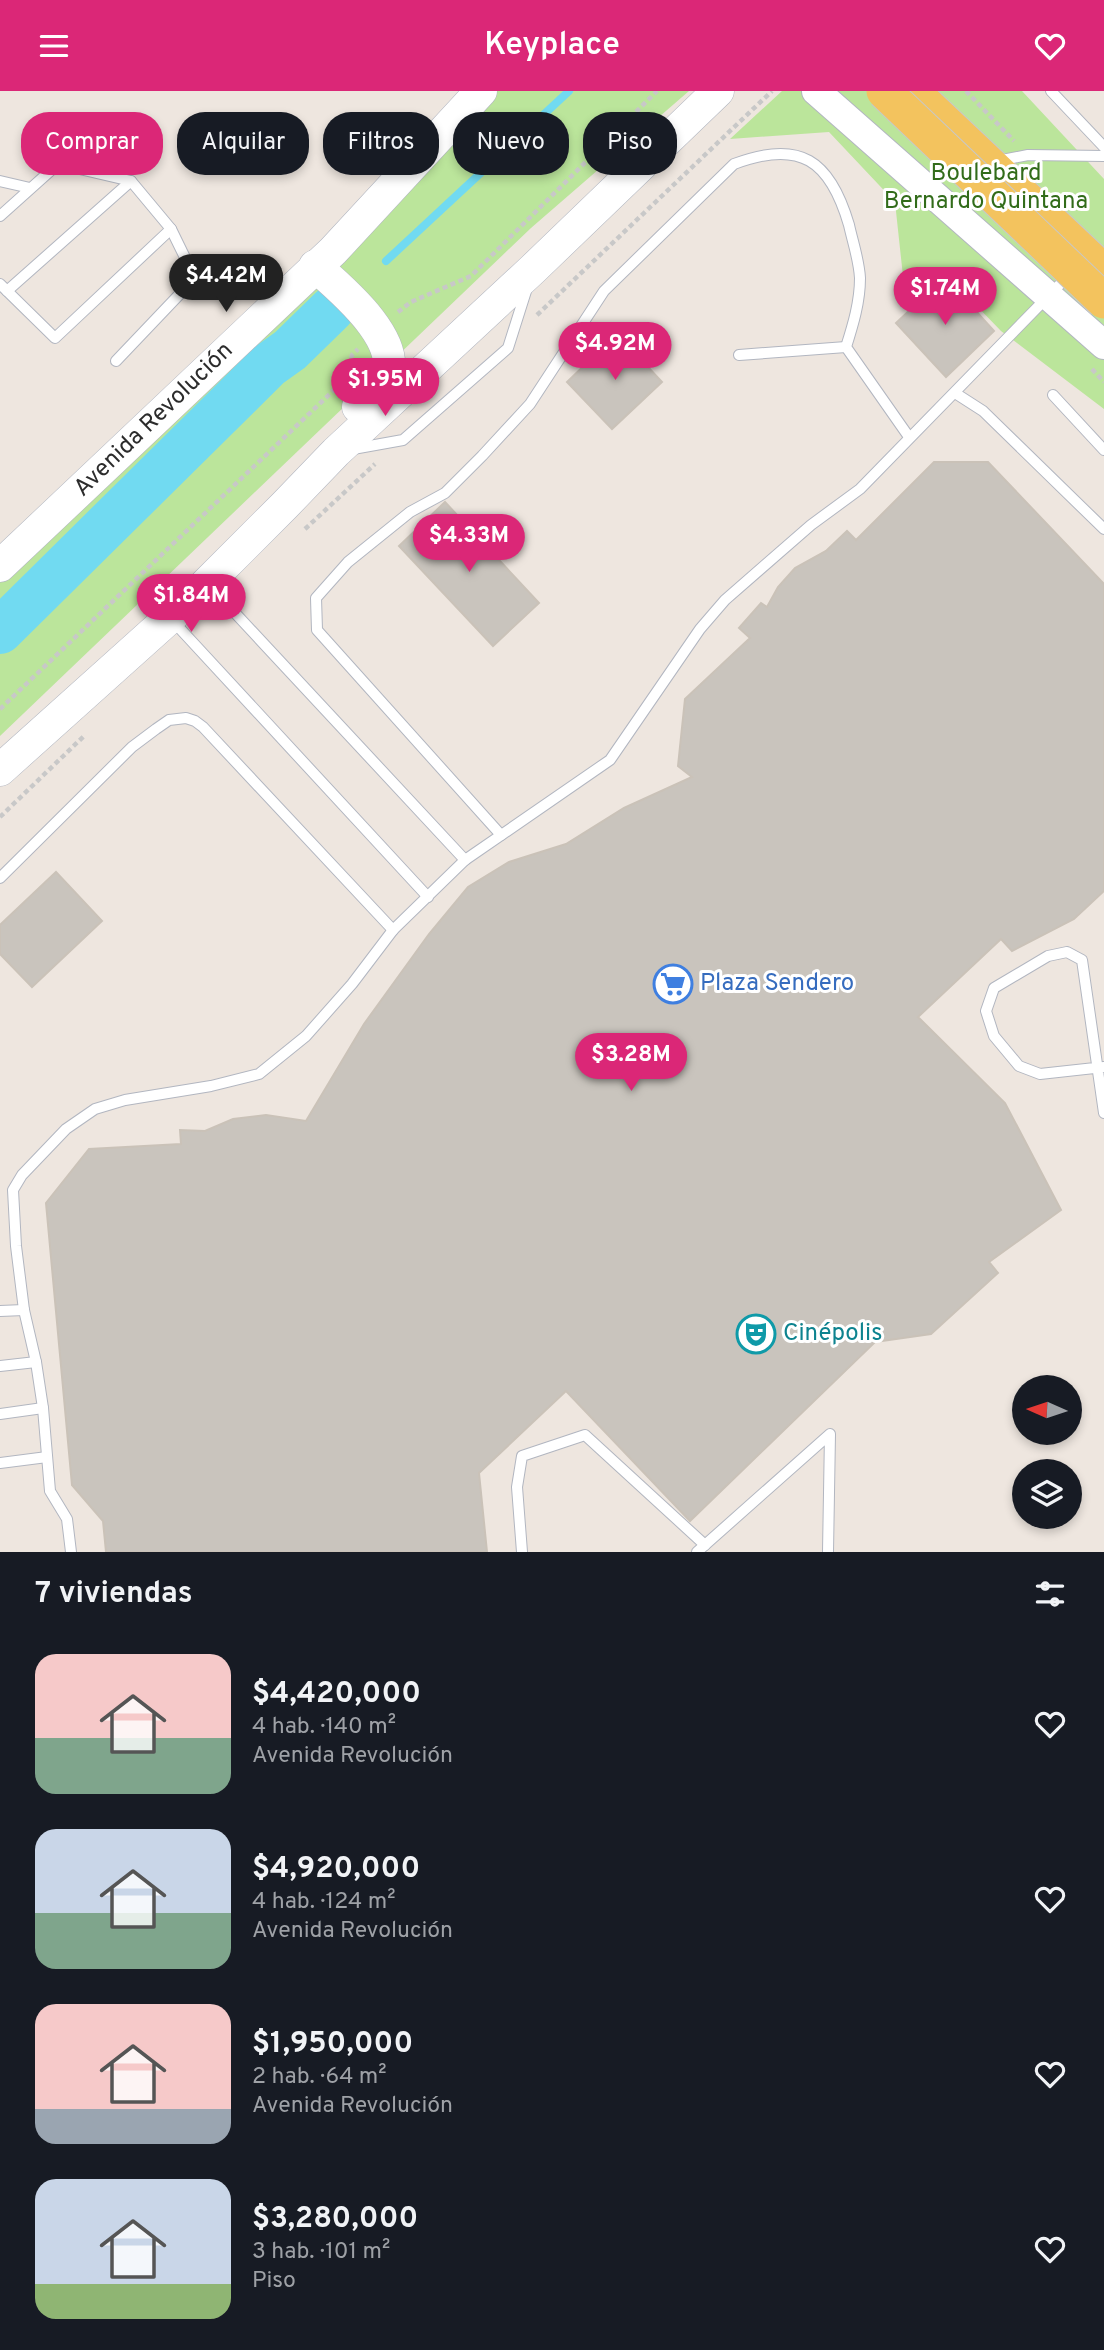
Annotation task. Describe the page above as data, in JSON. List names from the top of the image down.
{
  "streets": {
    "main road": ["Avenida Revolución"]
  },
  "parks": ["Boulebard Bernardo Quintana"],
  "places": {
    "supermarket": ["Plaza Sendero"],
    "theatre": ["Cinépolis"]
  },
  "north": "left",
  "page": {
    "header": "Keyplace",
    "chip": [
      "Comprar",
      "Alquilar",
      "Filtros",
      "Nuevo",
      "Piso"
    ],
    "price": [
      "$4.42M",
      "$1.74M",
      "$4.92M",
      "$1.95M",
      "$4.33M",
      "$1.84M",
      "$3.28M"
    ],
    "heading": "7 viviendas",
    "list": [
      {
        "name": "$4,420,000",
        "note": "4 hab. · 140 m² · Avenida Revolución"
      },
      {
        "name": "$4,920,000",
        "note": "4 hab. · 124 m² · Avenida Revolución"
      },
      {
        "name": "$1,950,000",
        "note": "2 hab. · 64 m² · Avenida Revolución"
      },
      {
        "name": "$3,280,000",
        "note": "3 hab. · 101 m² · Piso"
      }
    ]
  }
}
